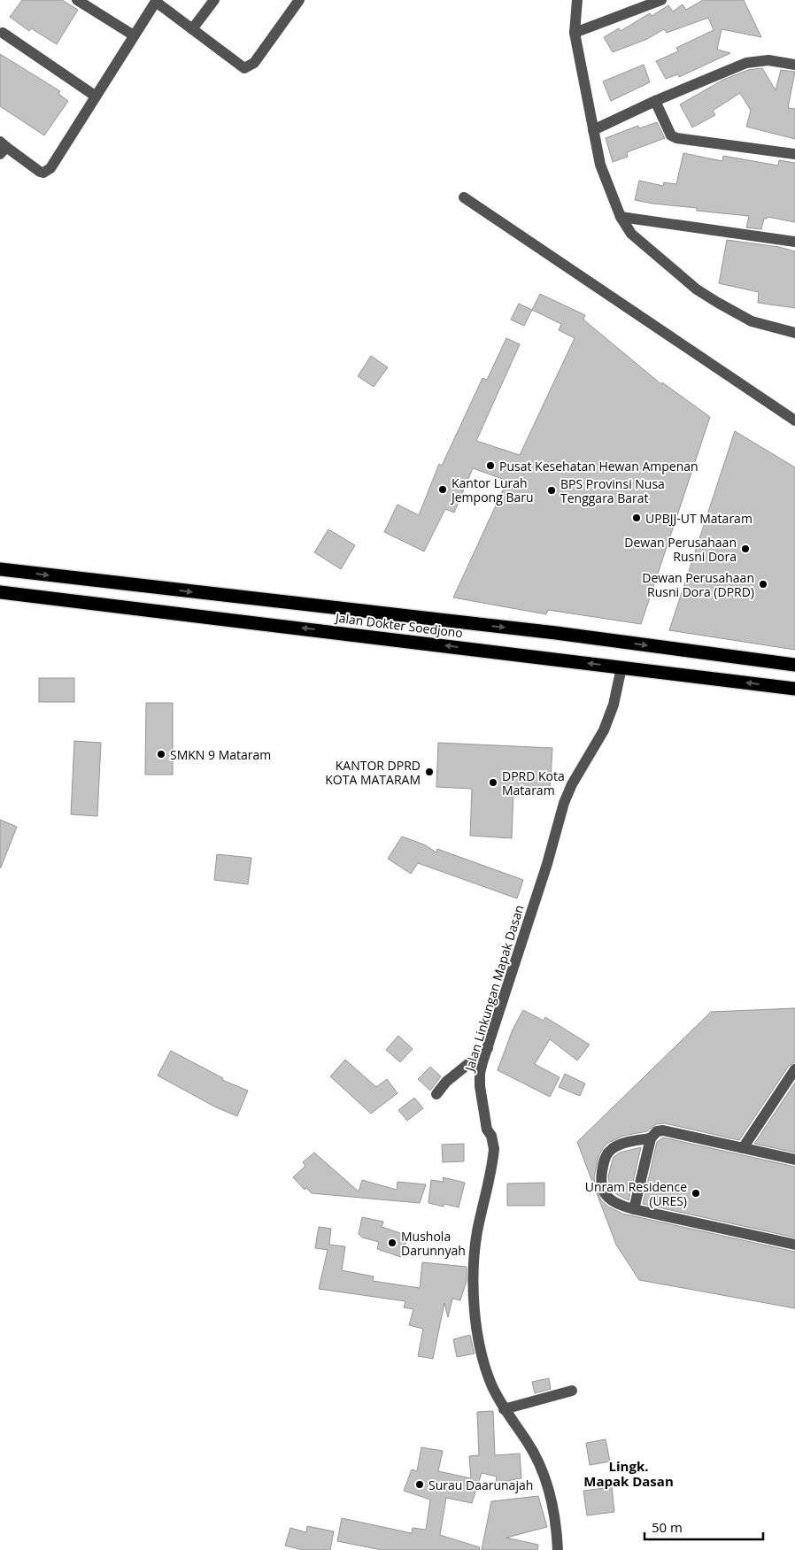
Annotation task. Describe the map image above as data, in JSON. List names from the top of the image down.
{
  "streets": {
    "highway": ["Jalan Dokter Soedjono"],
    "street": ["Jalan Linkungan Mapak Dasan"]
  },
  "crossings": [
    ["Jalan Dokter Soedjono", "Jalan Linkungan Mapak Dasan"]
  ],
  "districts": ["Lingk. Mapak Dasan"],
  "places": [
    "Pusat Kesehatan Hewan Ampenan",
    "Kantor Lurah Jempong Baru",
    "BPS Provinsi Nusa Tenggara Barat",
    "UPBJJ-UT Mataram",
    "Dewan Perusahaan Rusni Dora",
    "Dewan Perusahaan Rusni Dora (DPRD)",
    "SMKN 9 Mataram",
    "KANTOR DPRD KOTA MATARAM",
    "DPRD Kota Mataram",
    "Unram Residence (URES)",
    "Mushola Darunnyah",
    "Surau Daarunajah"
  ],
  "scale_bar": "50 m"
}
